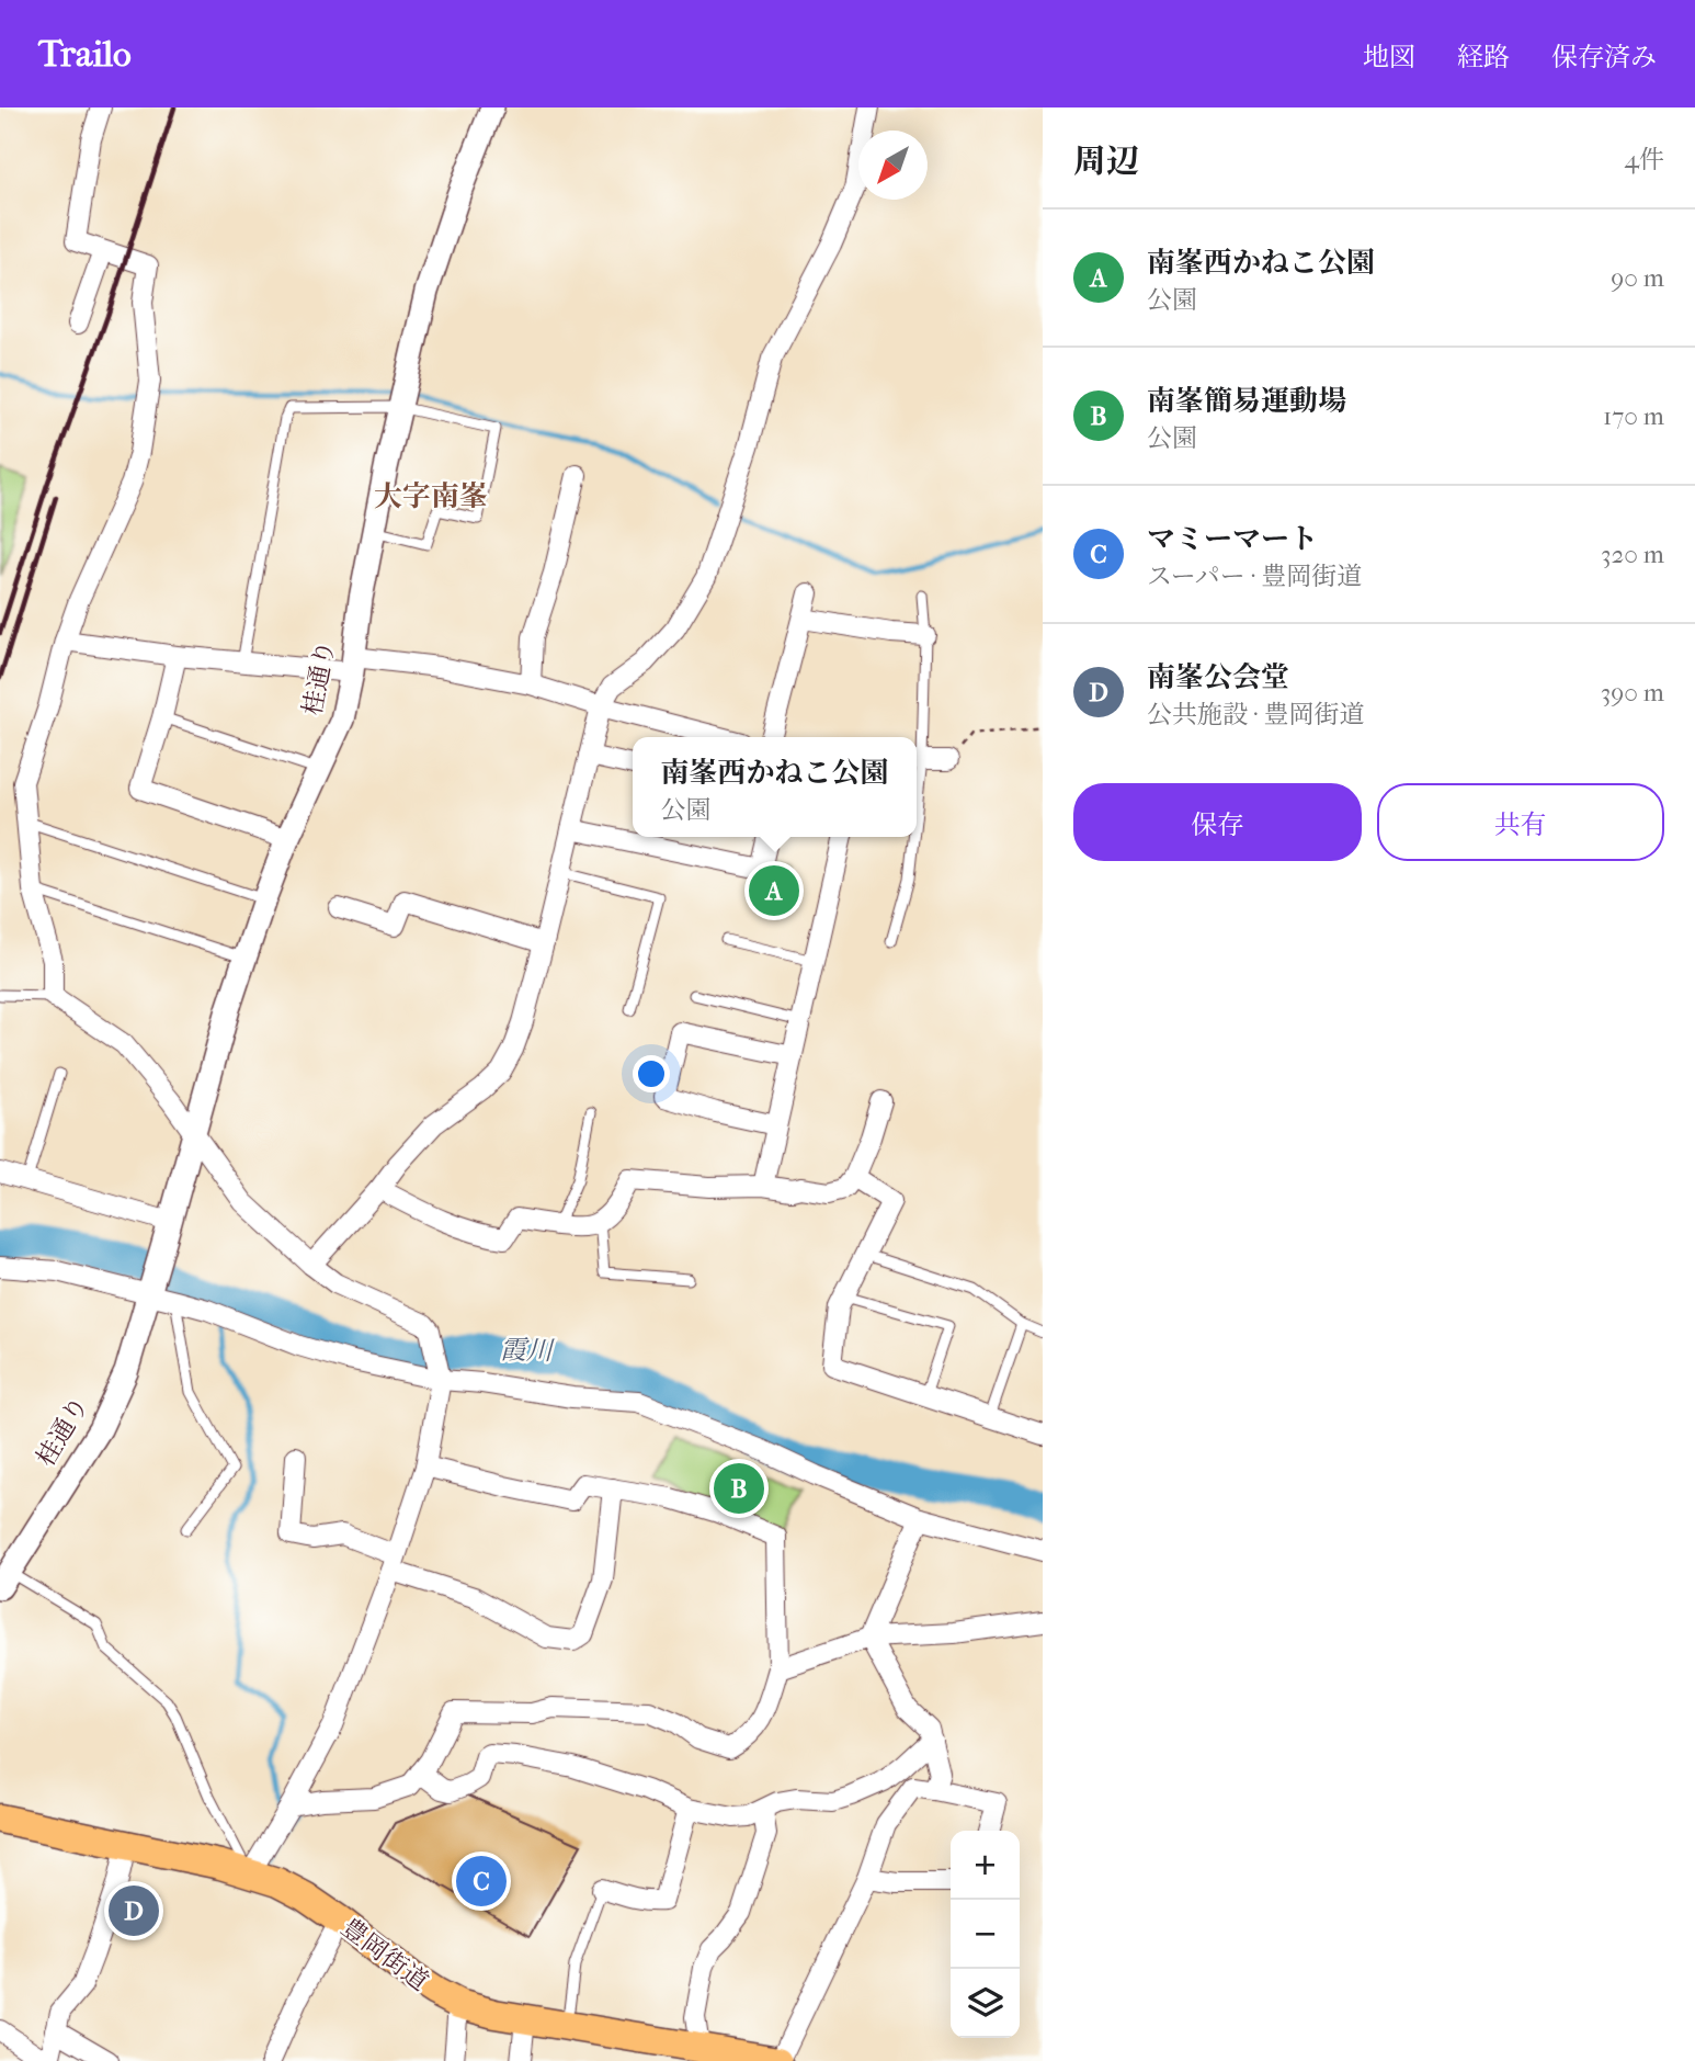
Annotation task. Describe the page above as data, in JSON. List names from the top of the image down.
{
  "streets": {
    "main road": ["豊岡街道"],
    "street": ["桂通り"]
  },
  "districts": ["大字南峯"],
  "water": ["霞川"],
  "north": "bottom left",
  "page": {
    "header": "Trailo",
    "nav": ["地図", "経路", "保存済み"],
    "heading": ["周辺", "4件"],
    "list": [
      {
        "mark": "A",
        "name": "南峯西かねこ公園",
        "note": "公園",
        "value": "90 m"
      },
      {
        "mark": "B",
        "name": "南峯簡易運動場",
        "note": "公園",
        "value": "170 m"
      },
      {
        "mark": "C",
        "name": "マミーマート",
        "note": "スーパー · 豊岡街道",
        "value": "320 m"
      },
      {
        "mark": "D",
        "name": "南峯公会堂",
        "note": "公共施設 · 豊岡街道",
        "value": "390 m"
      }
    ],
    "popup": ["南峯西かねこ公園", "公園"],
    "buttons": ["保存", "共有"],
    "pins": [
      "A",
      "B",
      "C",
      "D"
    ],
    "map_buttons": ["+", "−"]
  }
}
